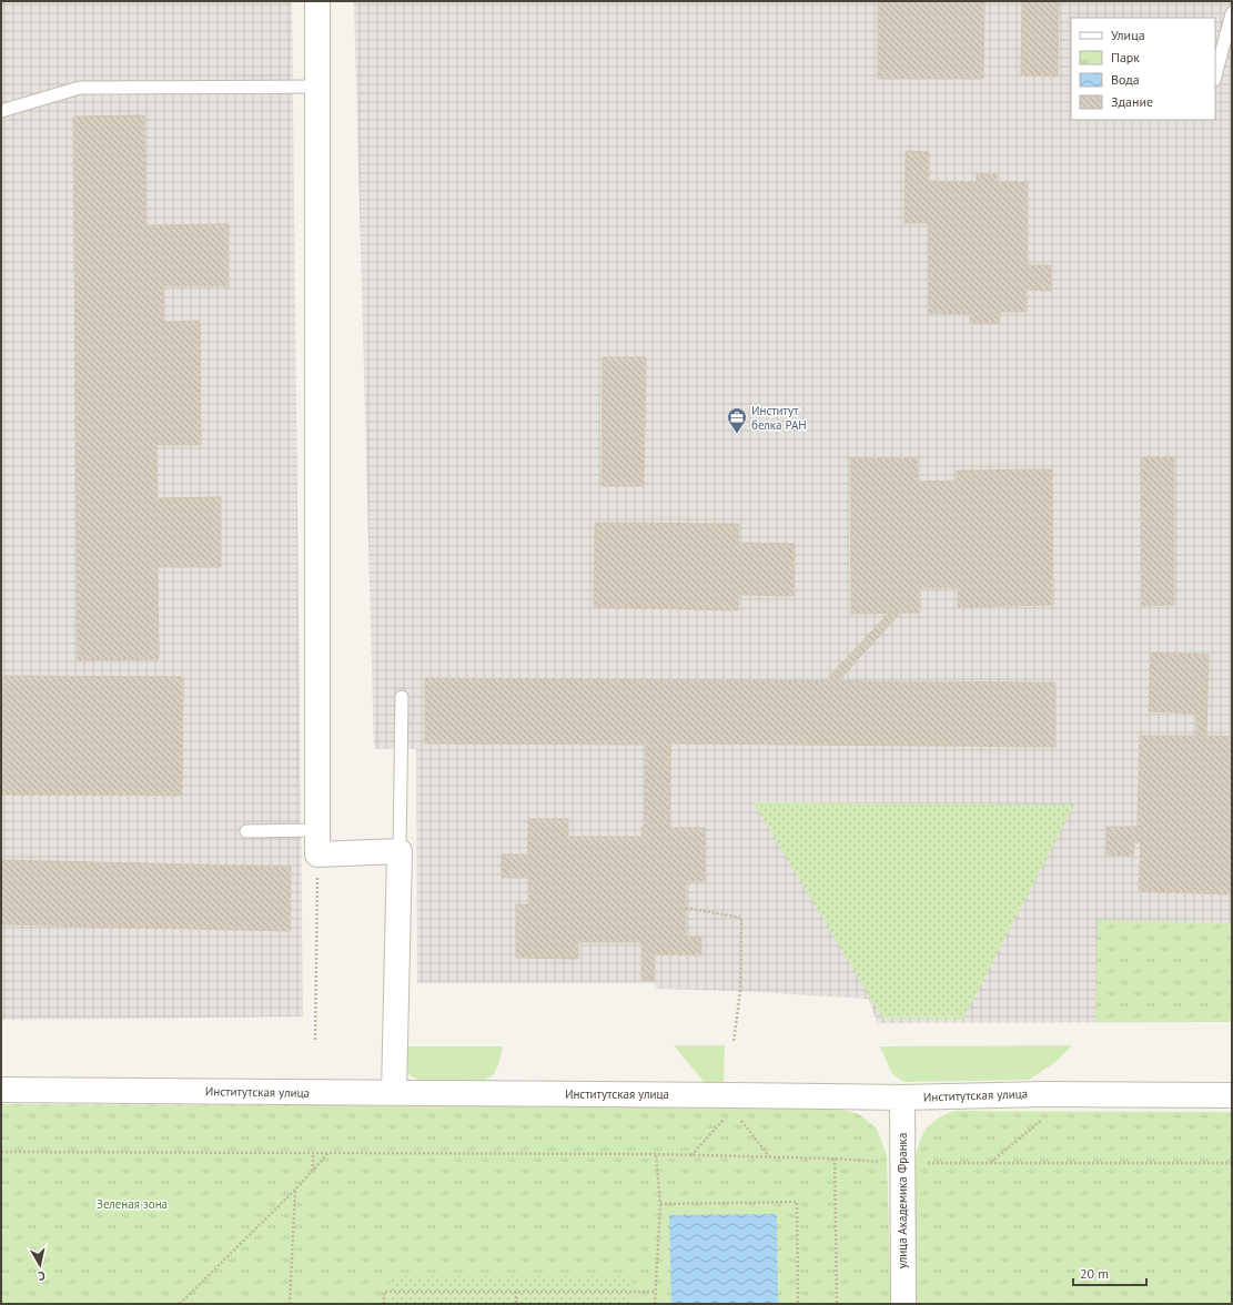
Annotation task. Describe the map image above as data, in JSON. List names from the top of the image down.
{
  "streets": {
    "street": ["Институтская улица", "улица Академика Франка"]
  },
  "crossings": [
    ["Институтская улица", "улица Академика Франка"]
  ],
  "parks": ["Зеленая зона"],
  "places": {
    "office": ["Институт белка РАН"]
  },
  "legend": [
    "Улица",
    "Парк",
    "Вода",
    "Здание"
  ],
  "scale_bar": "20 m",
  "north": "bottom"
}
